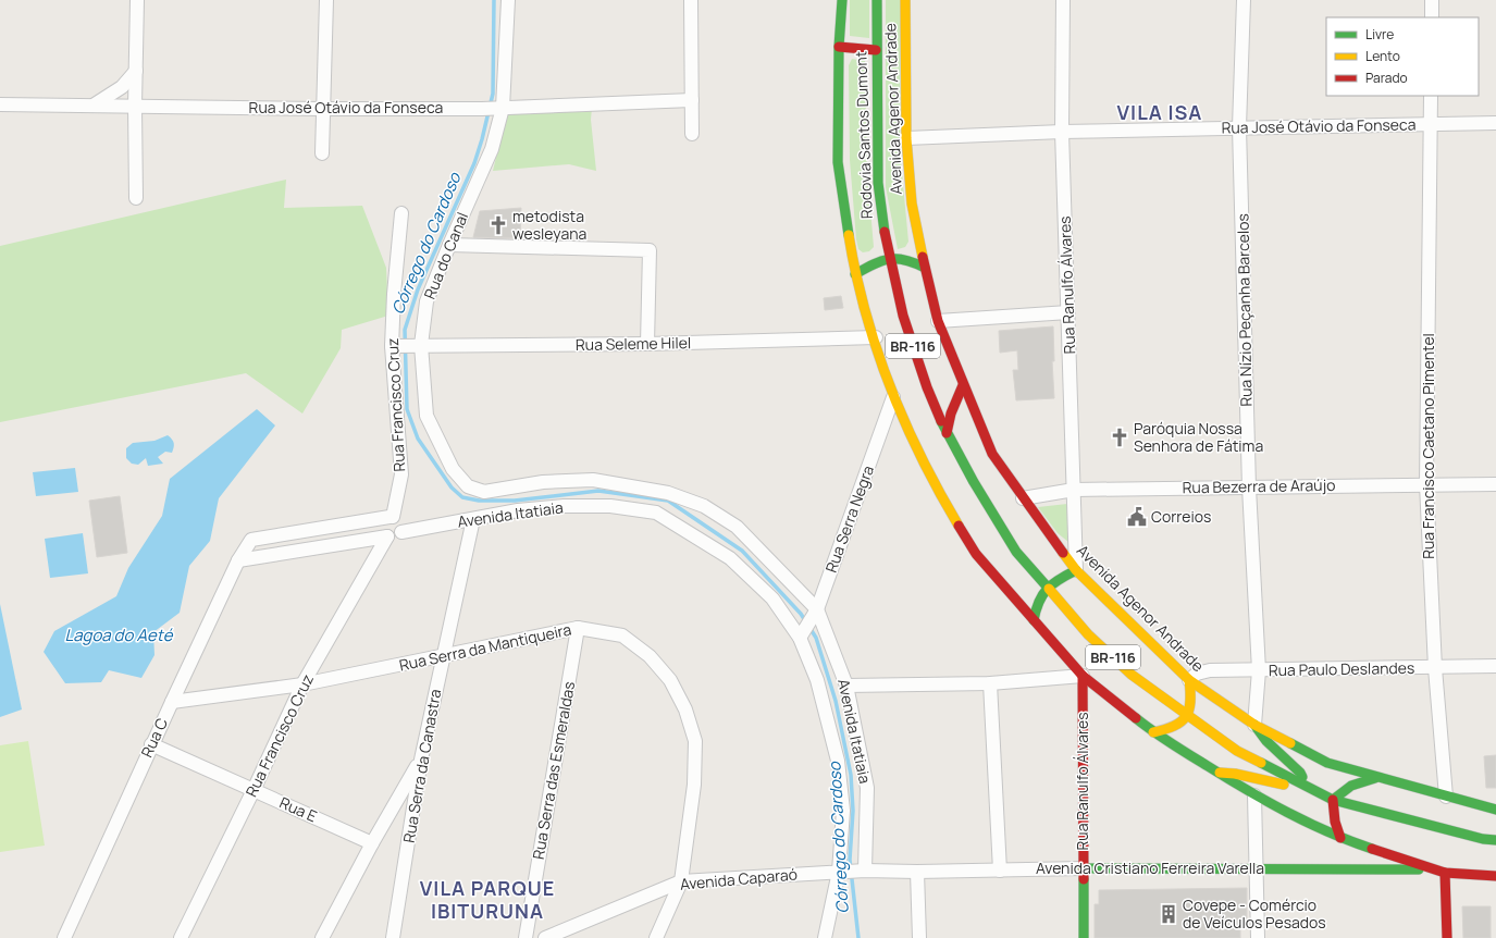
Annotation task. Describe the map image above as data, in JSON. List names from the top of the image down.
{
  "streets": {
    "main road": [
      "Avenida Agenor Andrade",
      "Rodovia Santos Dumont",
      "Rua Ranulfo Álvares",
      "BR-116",
      "Avenida Cristiano Ferreira Varella"
    ],
    "street": [
      "Rua José Otávio da Fonseca",
      "Rua do Canal",
      "Rua Nízio Peçanha Barcelos",
      "Rua Seleme Hilel",
      "Rua Francisco Cruz",
      "Rua Francisco Caetano Pimentel",
      "Rua Bezerra de Araújo",
      "Avenida Itatiaia",
      "Rua Serra Negra",
      "Rua Serra da Mantiqueira",
      "Rua Paulo Deslandes",
      "Rua C",
      "Rua Serra da Canastra",
      "Rua Serra das Esmeraldas",
      "Rua E",
      "Avenida Caparaó"
    ]
  },
  "crossings": [
    ["Rua José Otávio da Fonseca", "Avenida Agenor Andrade"],
    ["Rua José Otávio da Fonseca", "Rua do Canal"],
    ["Rua José Otávio da Fonseca", "Rua Ranulfo Álvares"],
    ["Rua José Otávio da Fonseca", "Rua Nízio Peçanha Barcelos"],
    ["Rua José Otávio da Fonseca", "Rua Francisco Caetano Pimentel"],
    ["Avenida Agenor Andrade", "Rua Ranulfo Álvares"],
    ["Avenida Agenor Andrade", "Rua Nízio Peçanha Barcelos"],
    ["Avenida Agenor Andrade", "Rua Francisco Caetano Pimentel"],
    ["Avenida Agenor Andrade", "Rua Bezerra de Araújo"],
    ["Avenida Agenor Andrade", "Rua Paulo Deslandes"],
    ["Rua do Canal", "Rua Seleme Hilel"],
    ["Rua do Canal", "Avenida Itatiaia"],
    ["Rua Ranulfo Álvares", "Rua Bezerra de Araújo"],
    ["Rua Ranulfo Álvares", "Avenida Cristiano Ferreira Varella"],
    ["Rua Nízio Peçanha Barcelos", "Rua Bezerra de Araújo"],
    ["Rua Nízio Peçanha Barcelos", "Rua Paulo Deslandes"],
    ["Rua Seleme Hilel", "Rua Francisco Cruz"],
    ["Rua Francisco Cruz", "Avenida Itatiaia"],
    ["Rua Francisco Cruz", "Rua Serra da Mantiqueira"],
    ["Rua Francisco Cruz", "Rua C"],
    ["Rua Francisco Cruz", "Rua E"],
    ["Rua Francisco Caetano Pimentel", "Rua Bezerra de Araújo"],
    ["Rua Francisco Caetano Pimentel", "Rua Paulo Deslandes"],
    ["Avenida Itatiaia", "Rua Serra Negra"],
    ["Avenida Itatiaia", "Rua C"],
    ["Avenida Itatiaia", "Rua Serra da Canastra"],
    ["Avenida Itatiaia", "Avenida Cristiano Ferreira Varella"],
    ["Avenida Itatiaia", "Avenida Caparaó"],
    ["Rua Serra da Mantiqueira", "Rua C"],
    ["Rua Serra da Mantiqueira", "Rua Serra da Canastra"],
    ["Rua Serra da Mantiqueira", "Rua Serra das Esmeraldas"],
    ["Rua Serra da Mantiqueira", "Avenida Caparaó"],
    ["Rua C", "Rua E"],
    ["Avenida Cristiano Ferreira Varella", "Avenida Caparaó"]
  ],
  "districts": ["VILA ISA", "VILA PARQUE IBITURUNA"],
  "water": ["Córrego do Cardoso", "Lagoa do Aeté"],
  "places": {
    "church": ["metodista wesleyana", "Paróquia Nossa Senhora de Fátima"],
    "public building": ["Correios"],
    "building": ["Covepe - Comércio de Veículos Pesados"]
  },
  "legend": ["Livre", "Lento", "Parado"]
}
